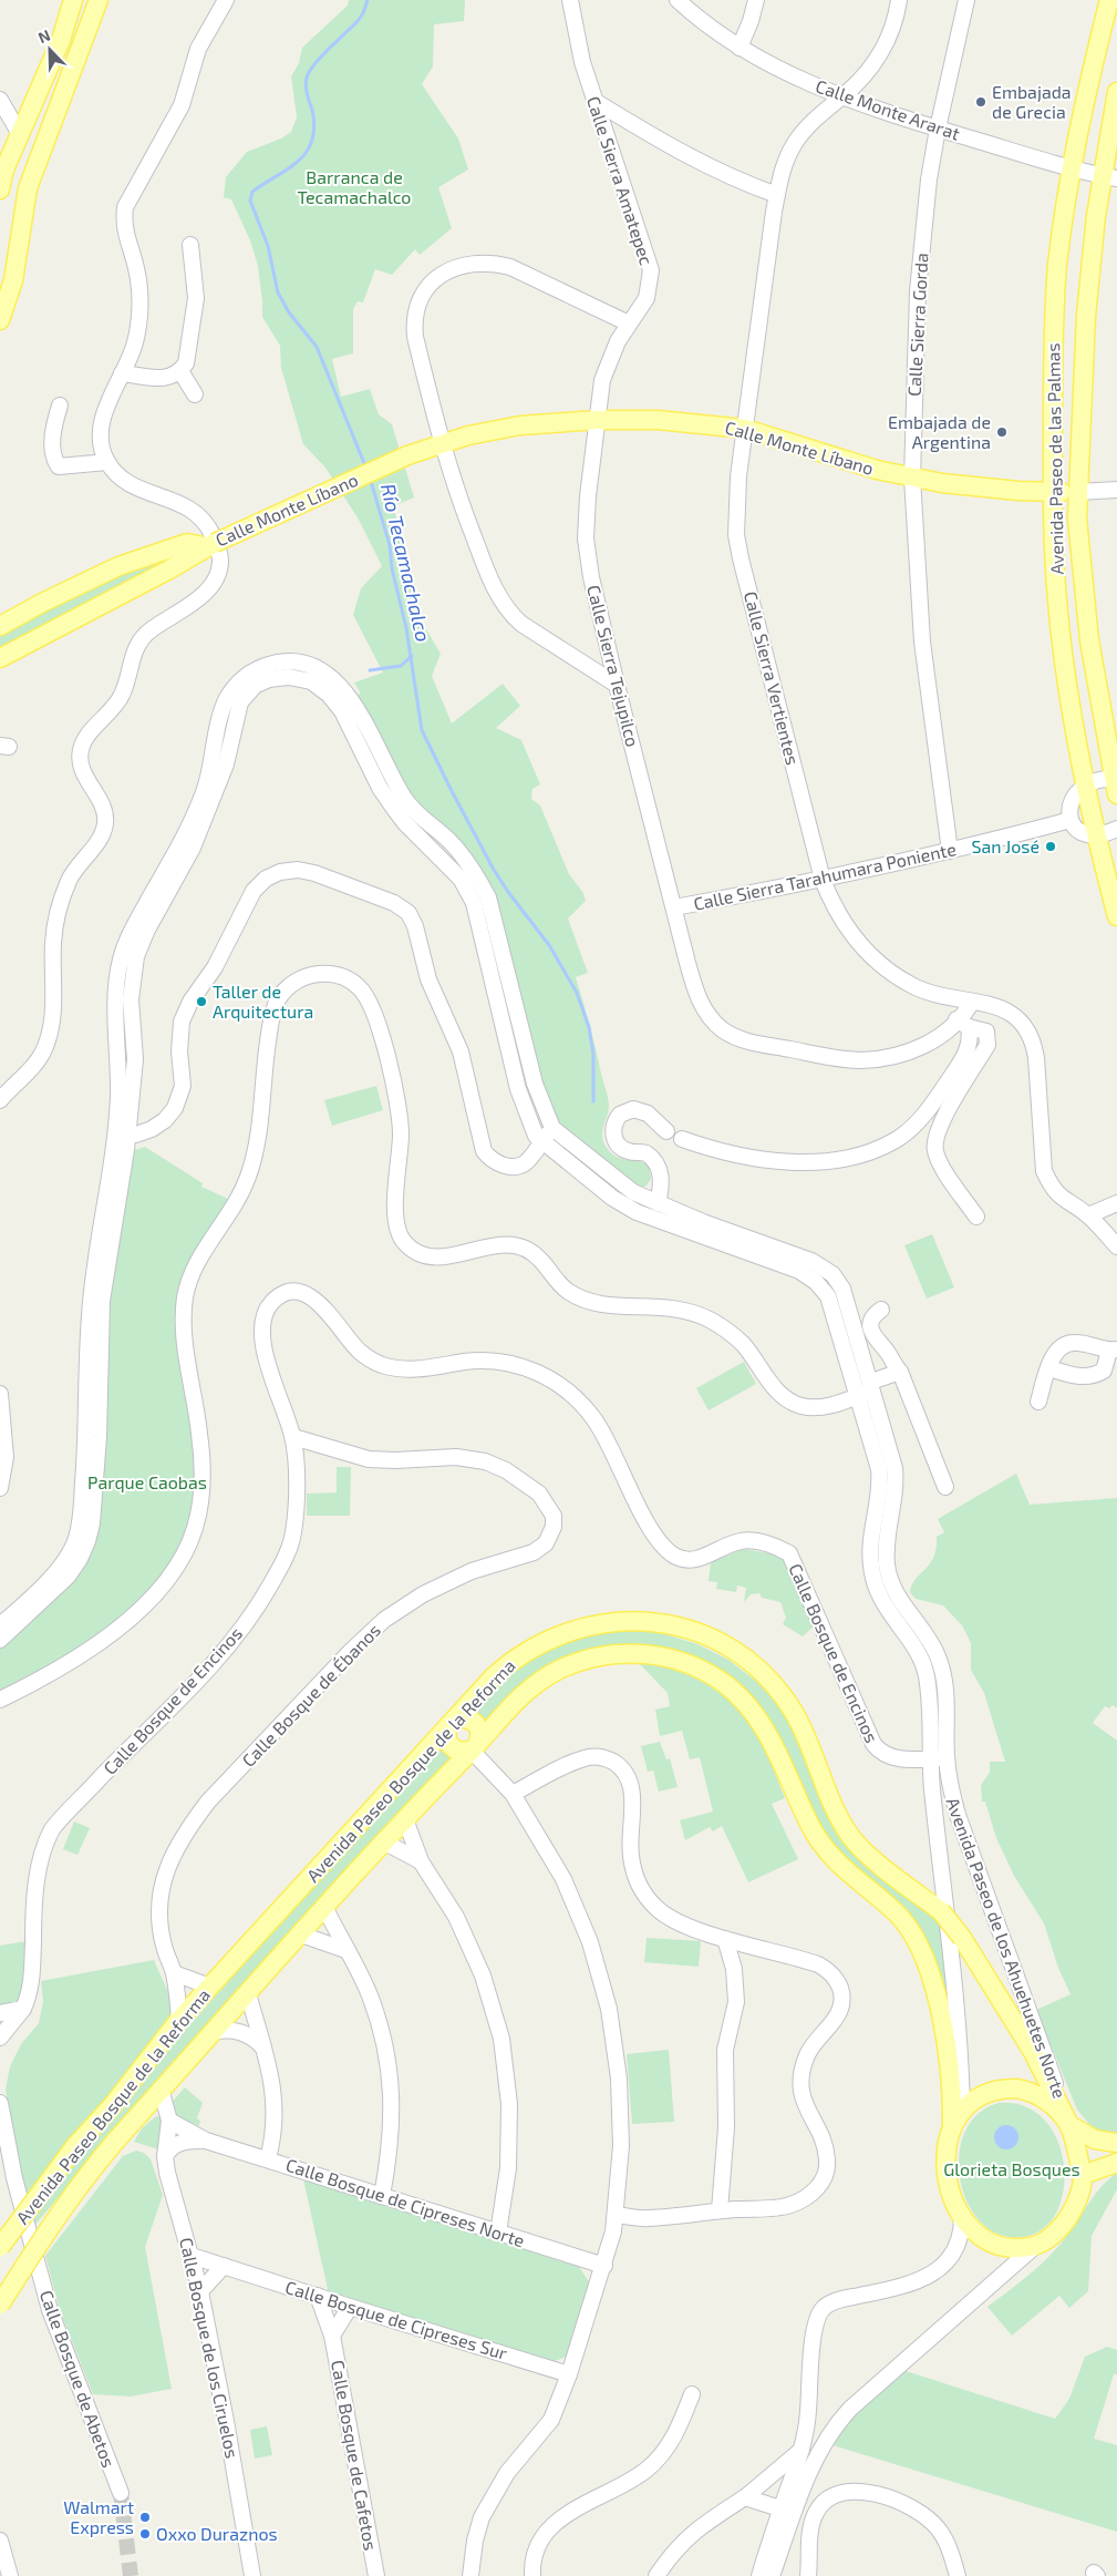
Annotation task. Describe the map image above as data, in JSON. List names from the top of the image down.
{
  "streets": {
    "main road": ["Calle Monte Líbano", "Avenida Paseo de las Palmas", "Avenida Paseo Bosque de la Reforma"],
    "street": [
      "Calle Monte Ararat",
      "Calle Sierra Amatepec",
      "Calle Sierra Gorda",
      "Calle Sierra Tejupilco",
      "Calle Sierra Vertientes",
      "Calle Sierra Tarahumara Poniente",
      "Calle Bosque de Encinos",
      "Calle Bosque de Ébanos",
      "Avenida Paseo de los Ahuehuetes Norte",
      "Calle Bosque de Cipreses Norte",
      "Calle Bosque de Cipreses Sur",
      "Calle Bosque de los Ciruelos",
      "Calle Bosque de Abetos",
      "Calle Bosque de Cafetos"
    ]
  },
  "crossings": [
    ["Calle Monte Ararat", "Calle Sierra Gorda"],
    ["Calle Monte Ararat", "Avenida Paseo de las Palmas"],
    ["Calle Monte Ararat", "Calle Sierra Vertientes"],
    ["Calle Sierra Amatepec", "Calle Monte Líbano"],
    ["Calle Sierra Amatepec", "Calle Sierra Tejupilco"],
    ["Calle Sierra Gorda", "Calle Monte Líbano"],
    ["Calle Sierra Gorda", "Calle Sierra Tarahumara Poniente"],
    ["Calle Monte Líbano", "Avenida Paseo de las Palmas"],
    ["Calle Monte Líbano", "Calle Sierra Tejupilco"],
    ["Calle Monte Líbano", "Calle Sierra Vertientes"],
    ["Calle Sierra Tejupilco", "Calle Sierra Tarahumara Poniente"],
    ["Calle Sierra Vertientes", "Calle Sierra Tarahumara Poniente"],
    ["Calle Bosque de Encinos", "Calle Bosque de Ébanos"],
    ["Calle Bosque de Encinos", "Avenida Paseo de los Ahuehuetes Norte"],
    ["Calle Bosque de Ébanos", "Avenida Paseo Bosque de la Reforma"],
    ["Avenida Paseo Bosque de la Reforma", "Avenida Paseo de los Ahuehuetes Norte"],
    ["Avenida Paseo Bosque de la Reforma", "Calle Bosque de Cipreses Norte"],
    ["Avenida Paseo Bosque de la Reforma", "Calle Bosque de los Ciruelos"],
    ["Calle Bosque de Cipreses Norte", "Calle Bosque de los Ciruelos"],
    ["Calle Bosque de Cipreses Sur", "Calle Bosque de los Ciruelos"],
    ["Calle Bosque de Cipreses Sur", "Calle Bosque de Cafetos"]
  ],
  "water": ["Río Tecamachalco"],
  "parks": ["Barranca de Tecamachalco", "Parque Caobas", "Glorieta Bosques"],
  "places": [
    "Embajada de Grecia",
    "Embajada de Argentina",
    "San José",
    "Taller de Arquitectura",
    "Walmart Express",
    "Oxxo Duraznos"
  ],
  "north": "top left"
}
